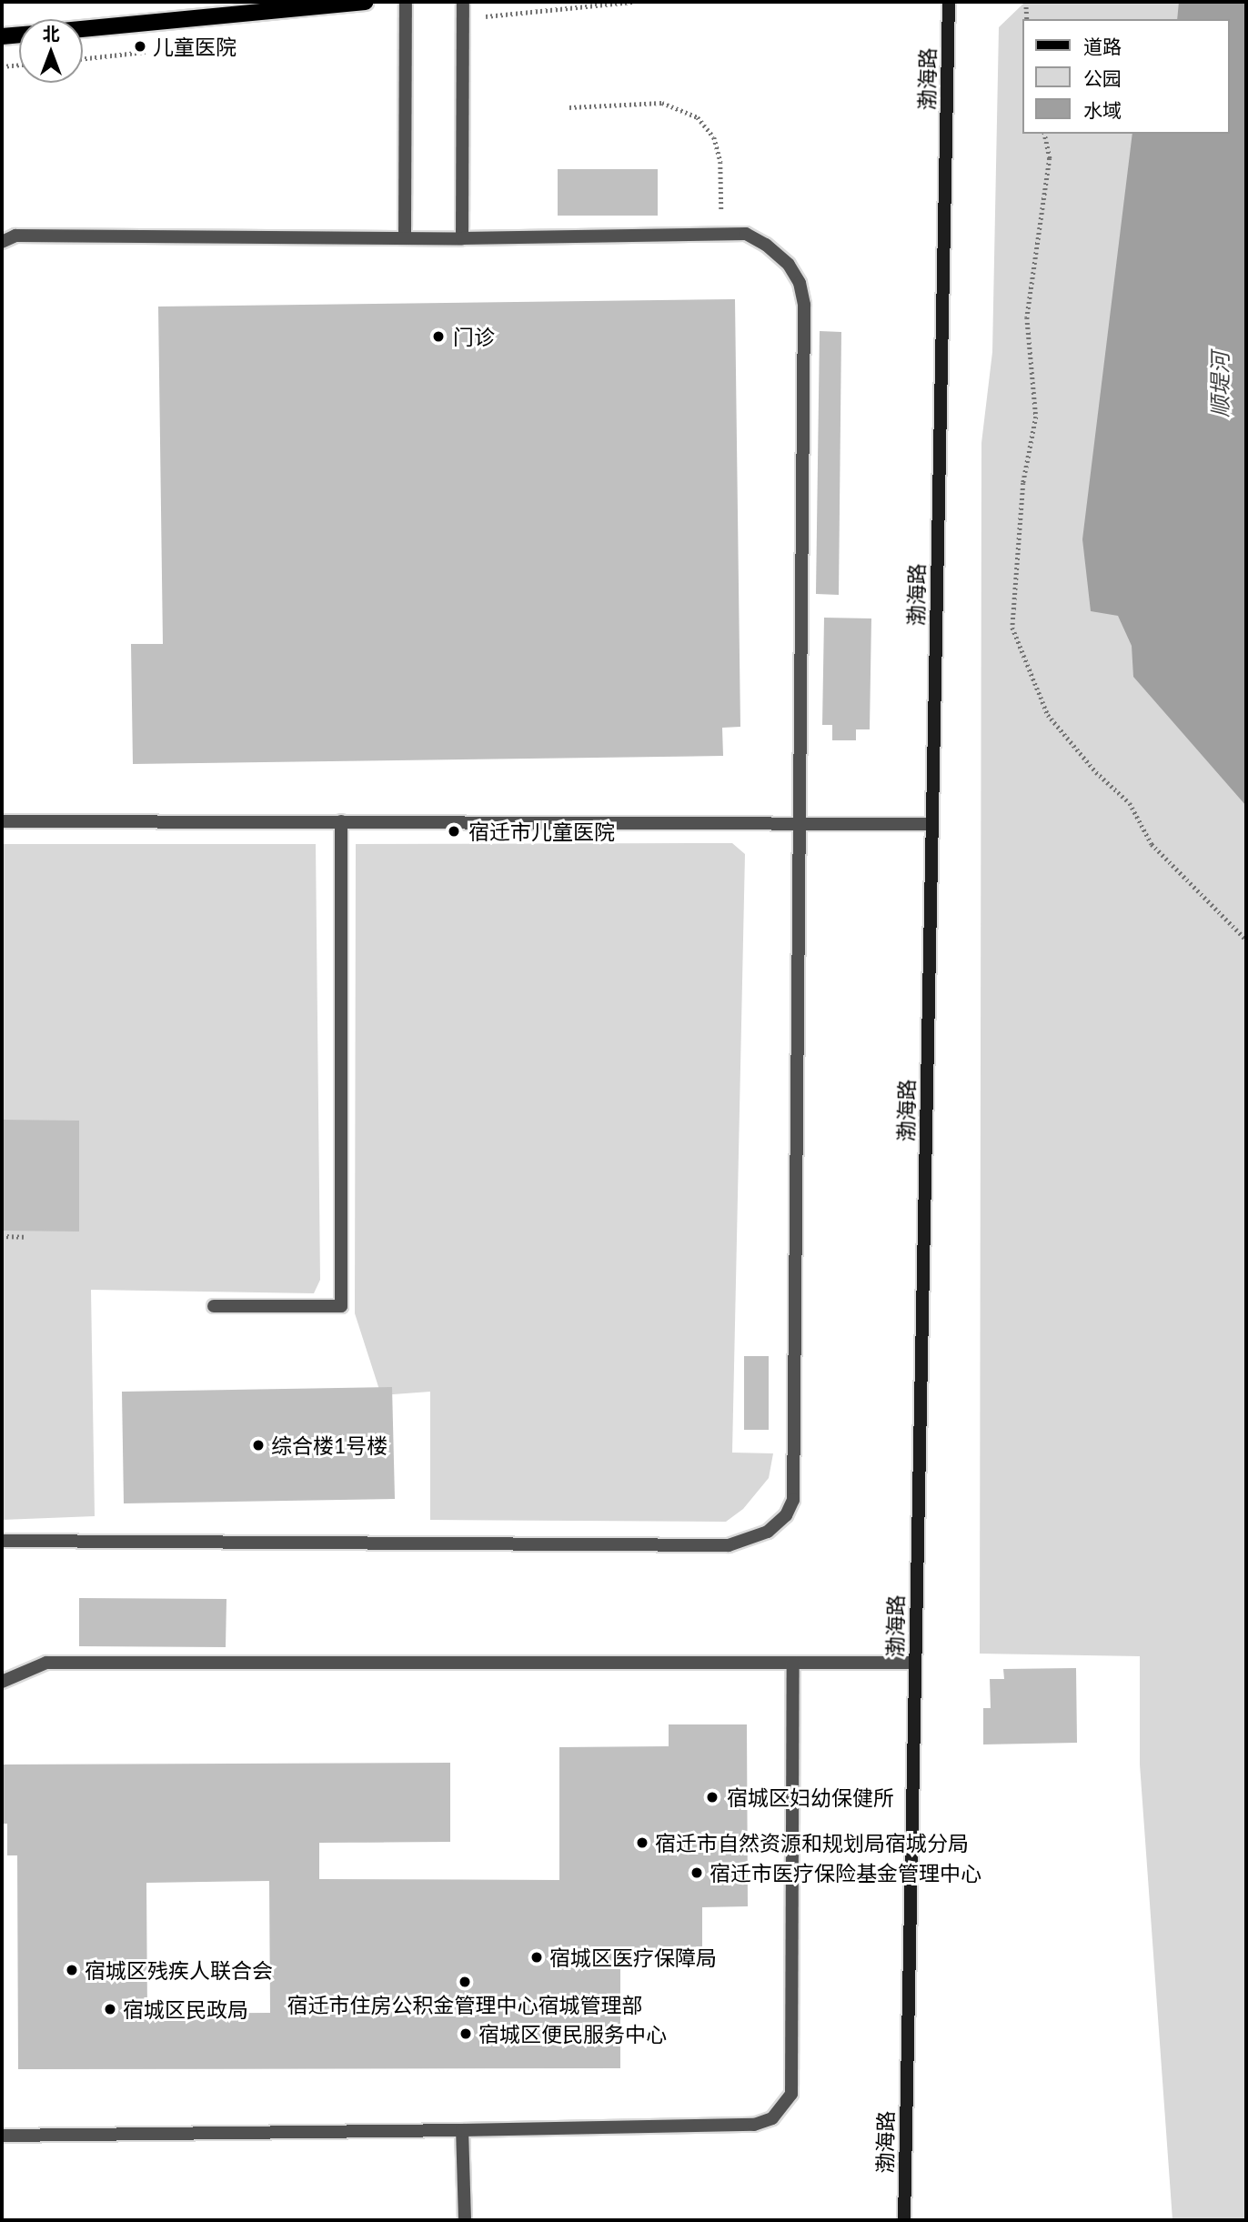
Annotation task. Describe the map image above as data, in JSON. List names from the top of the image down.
{
  "streets": {
    "street": ["渤海路"]
  },
  "water": ["顺堤河"],
  "places": [
    "儿童医院",
    "门诊",
    "宿迁市儿童医院",
    "综合楼1号楼",
    "宿城区妇幼保健所",
    "宿迁市自然资源和规划局宿城分局",
    "宿迁市医疗保险基金管理中心",
    "宿城区医疗保障局",
    "宿城区残疾人联合会",
    "宿迁市住房公积金管理中心宿城管理部",
    "宿城区民政局",
    "宿城区便民服务中心"
  ],
  "legend": ["道路", "公园", "水域"],
  "north": "top"
}
